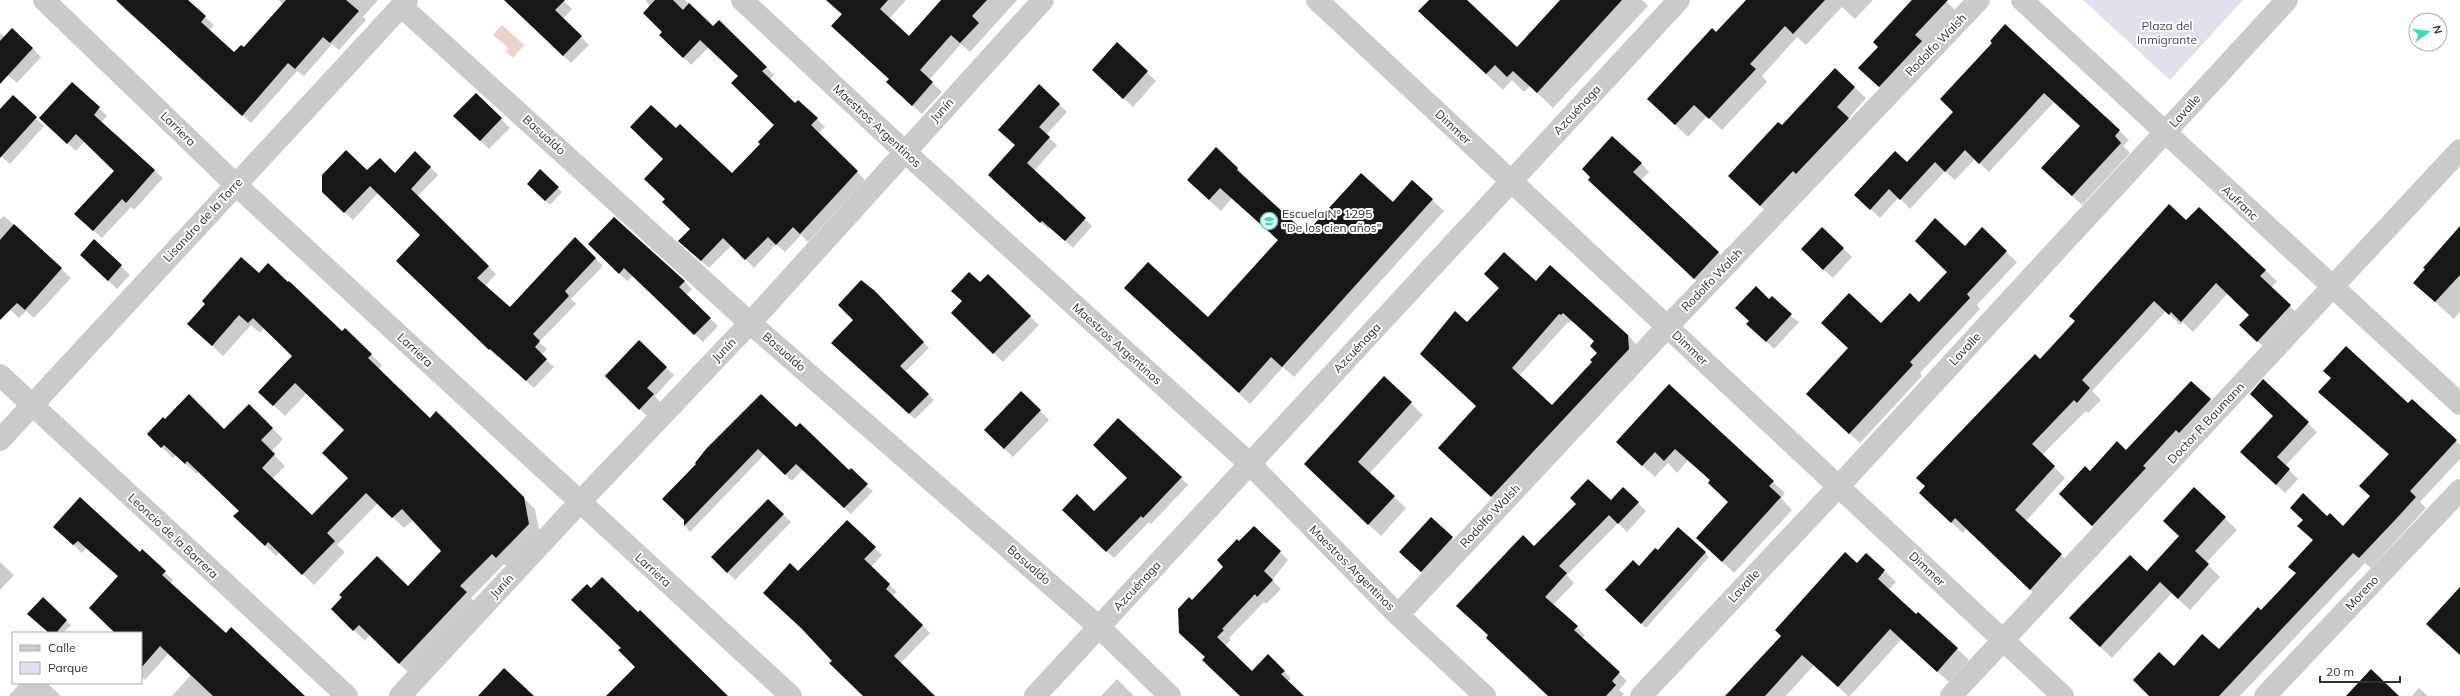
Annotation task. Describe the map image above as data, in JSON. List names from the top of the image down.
{
  "streets": {
    "street": [
      "Rodolfo Walsh",
      "Junín",
      "Azcuénaga",
      "Lavalle",
      "Maestros Argentinos",
      "Dimmer",
      "Larriera",
      "Basualdo",
      "Aufranc",
      "Lisandro de la Torre",
      "Doctor R Baumann",
      "Leoncio de la Barrera",
      "Moreno"
    ]
  },
  "crossings": [
    ["Rodolfo Walsh", "Maestros Argentinos"],
    ["Rodolfo Walsh", "Dimmer"],
    ["Junín", "Maestros Argentinos"],
    ["Junín", "Larriera"],
    ["Junín", "Basualdo"],
    ["Azcuénaga", "Maestros Argentinos"],
    ["Azcuénaga", "Dimmer"],
    ["Azcuénaga", "Basualdo"],
    ["Lavalle", "Dimmer"],
    ["Lavalle", "Aufranc"],
    ["Dimmer", "Doctor R Baumann"],
    ["Larriera", "Lisandro de la Torre"],
    ["Basualdo", "Lisandro de la Torre"],
    ["Aufranc", "Doctor R Baumann"],
    ["Lisandro de la Torre", "Leoncio de la Barrera"]
  ],
  "parks": ["Plaza del Inmigrante"],
  "places": {
    "school or university": ["Escuela Nº 1295 \"De los cien años\""]
  },
  "legend": ["Calle", "Parque"],
  "scale_bar": "20 m",
  "north": "right"
}
